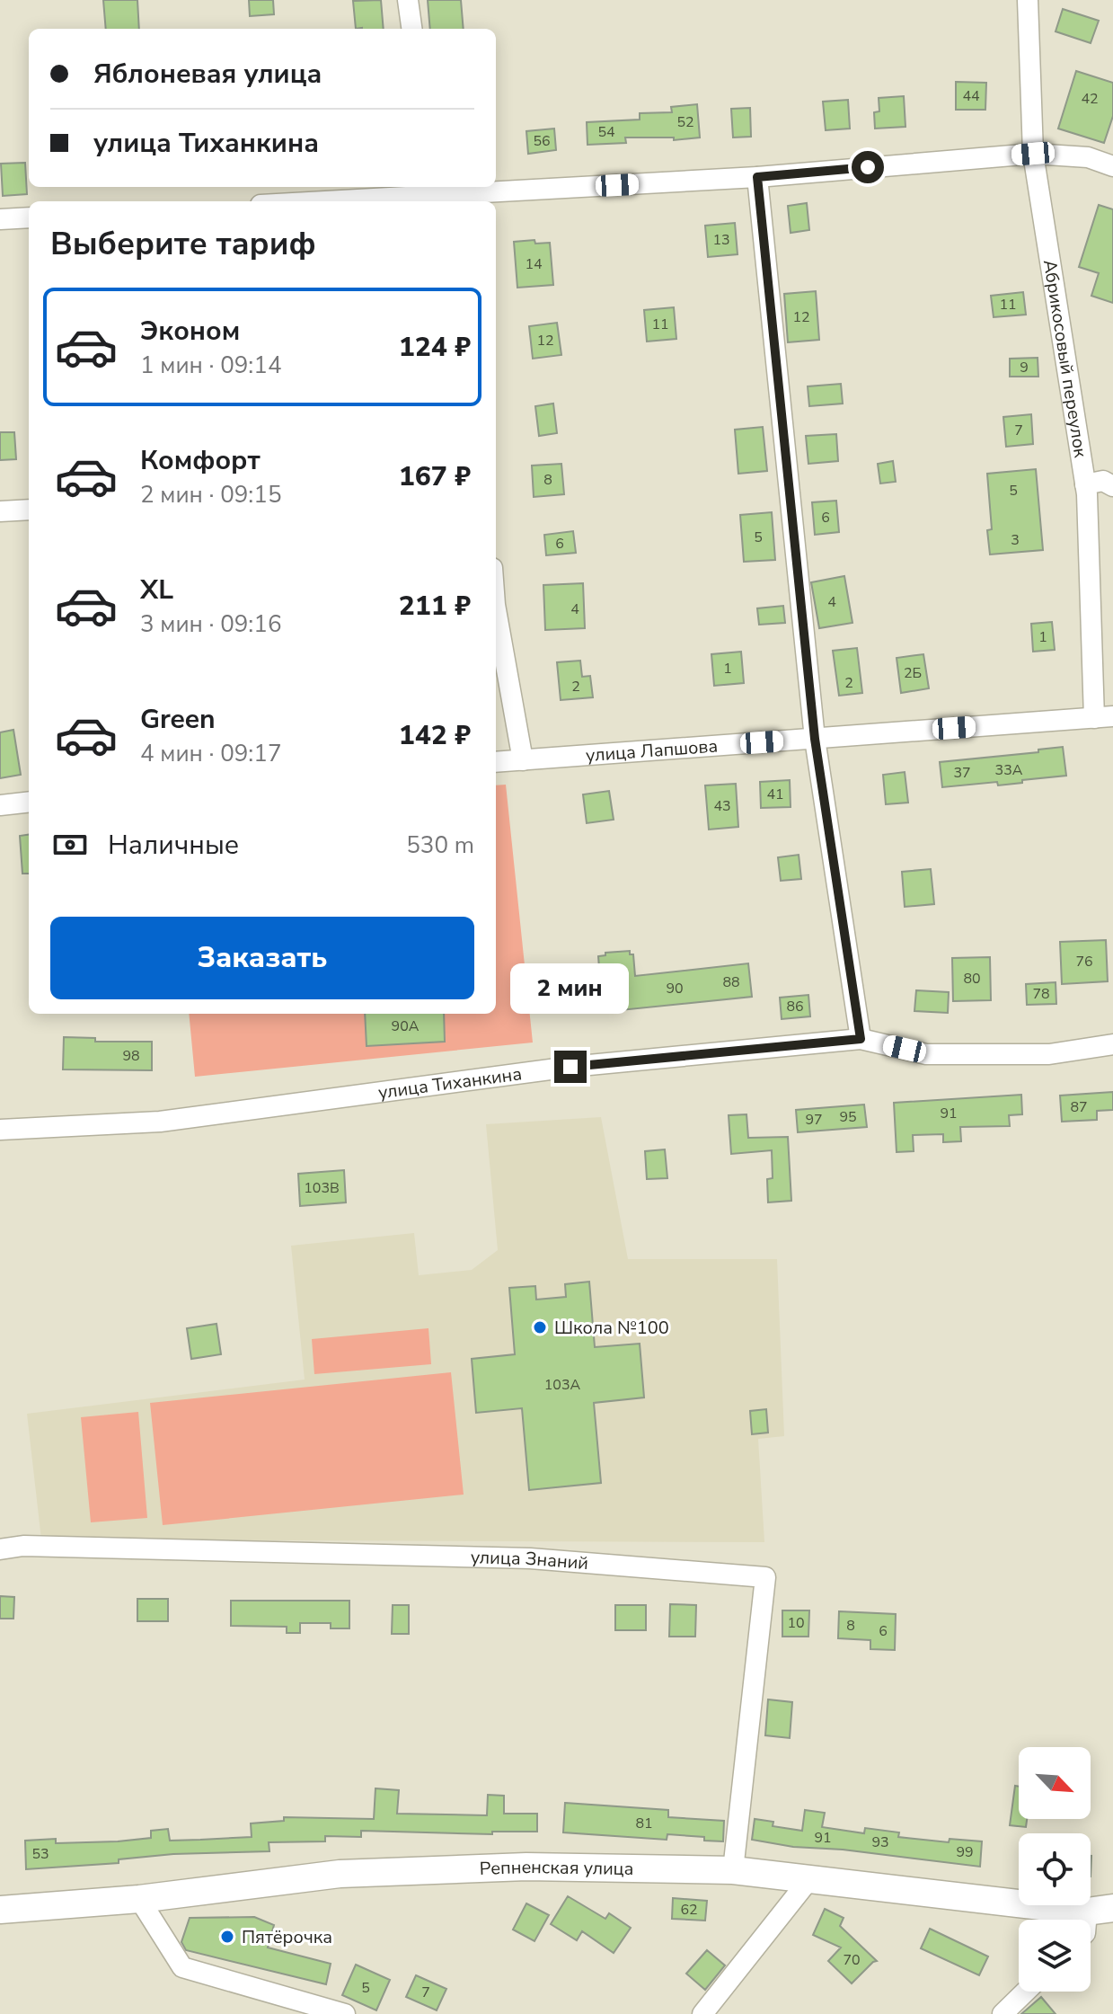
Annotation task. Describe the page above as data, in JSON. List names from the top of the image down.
{
  "streets": {
    "street": [
      "Абрикосовый переулок",
      "улица Лапшова",
      "улица Тиханкина",
      "улица Знаний",
      "Репненская улица"
    ]
  },
  "crossings": [
    ["Абрикосовый переулок", "улица Лапшова"],
    ["улица Знаний", "Репненская улица"]
  ],
  "places": ["Школа №100", "Пятёрочка"],
  "house_numbers": [
    "44",
    "42",
    "52",
    "54",
    "56",
    "13",
    "14",
    "11",
    "12",
    "11",
    "12",
    "9",
    "7",
    "8",
    "5",
    "6",
    "5",
    "3",
    "6",
    "4",
    "4",
    "1",
    "1",
    "2Б",
    "2",
    "2",
    "33А",
    "37",
    "41",
    "43",
    "76",
    "80",
    "88",
    "90",
    "78",
    "86",
    "90А",
    "98",
    "87",
    "91",
    "95",
    "97",
    "103В",
    "103А",
    "10",
    "8",
    "6",
    "81",
    "91",
    "93",
    "99",
    "53",
    "62",
    "70",
    "5",
    "7"
  ],
  "north": "bottom right",
  "page": {
    "banner": ["Яблоневая улица", "улица Тиханкина"],
    "heading": "Выберите тариф",
    "list": [
      {
        "name": "Эконом",
        "note": "1 мин · 09:14",
        "value": "124 ₽"
      },
      {
        "name": "Комфорт",
        "note": "2 мин · 09:15",
        "value": "167 ₽"
      },
      {
        "name": "XL",
        "note": "3 мин · 09:16",
        "value": "211 ₽"
      },
      {
        "name": "Green",
        "note": "4 мин · 09:17",
        "value": "142 ₽"
      }
    ],
    "pay": ["Наличные", "530 m"],
    "buttons": "Заказать",
    "bubble": "2 мин"
  }
}
